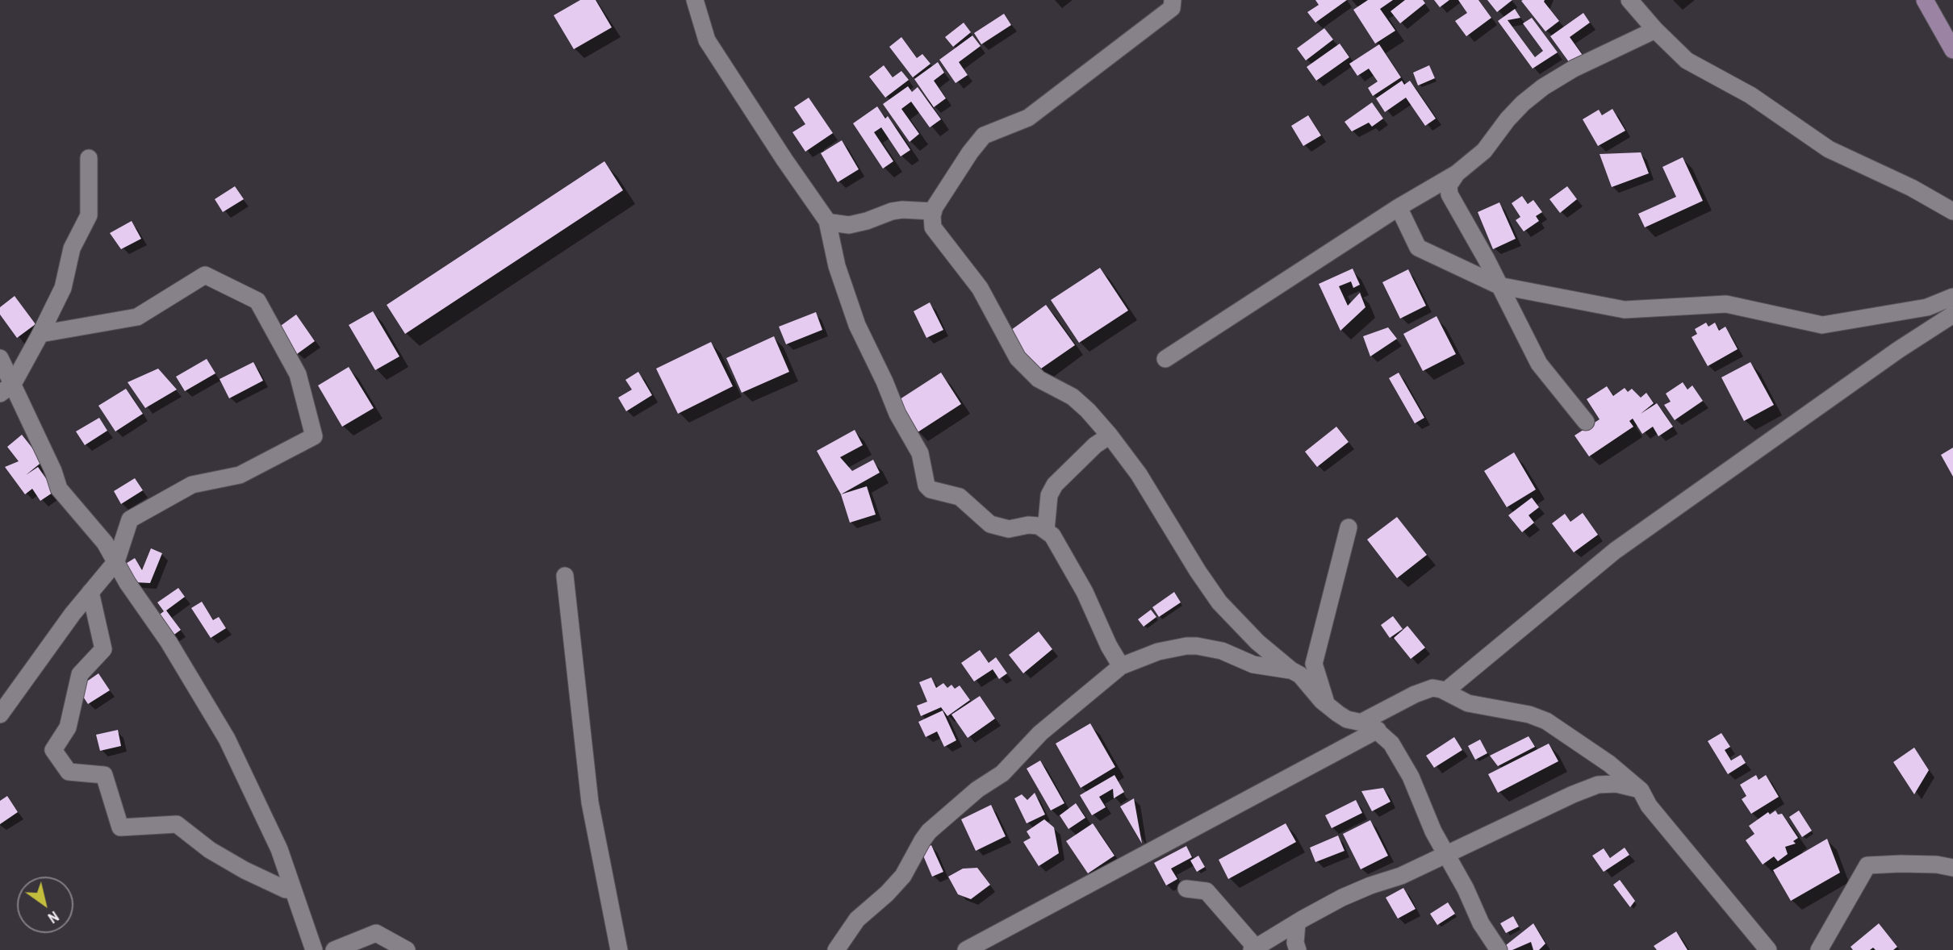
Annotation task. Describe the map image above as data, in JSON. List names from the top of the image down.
{
  "north": "bottom right"
}
